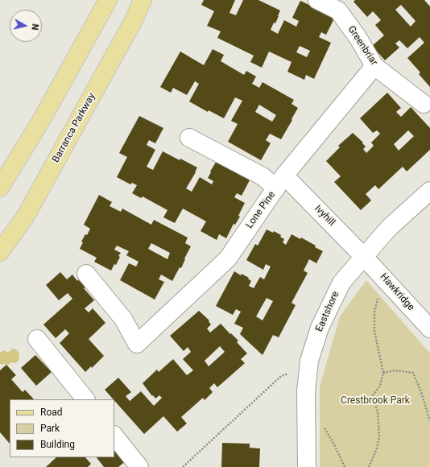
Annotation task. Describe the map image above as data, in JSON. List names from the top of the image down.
{
  "streets": {
    "main road": ["Barranca Parkway"],
    "street": [
      "Greenbriar",
      "Lone Pine",
      "Ivyhill",
      "Hawkridge",
      "Eastshore"
    ]
  },
  "crossings": [
    ["Greenbriar", "Lone Pine"],
    ["Lone Pine", "Ivyhill"],
    ["Ivyhill", "Hawkridge"],
    ["Ivyhill", "Eastshore"],
    ["Hawkridge", "Eastshore"]
  ],
  "parks": ["Crestbrook Park"],
  "legend": ["Road", "Park", "Building"],
  "north": "right"
}
